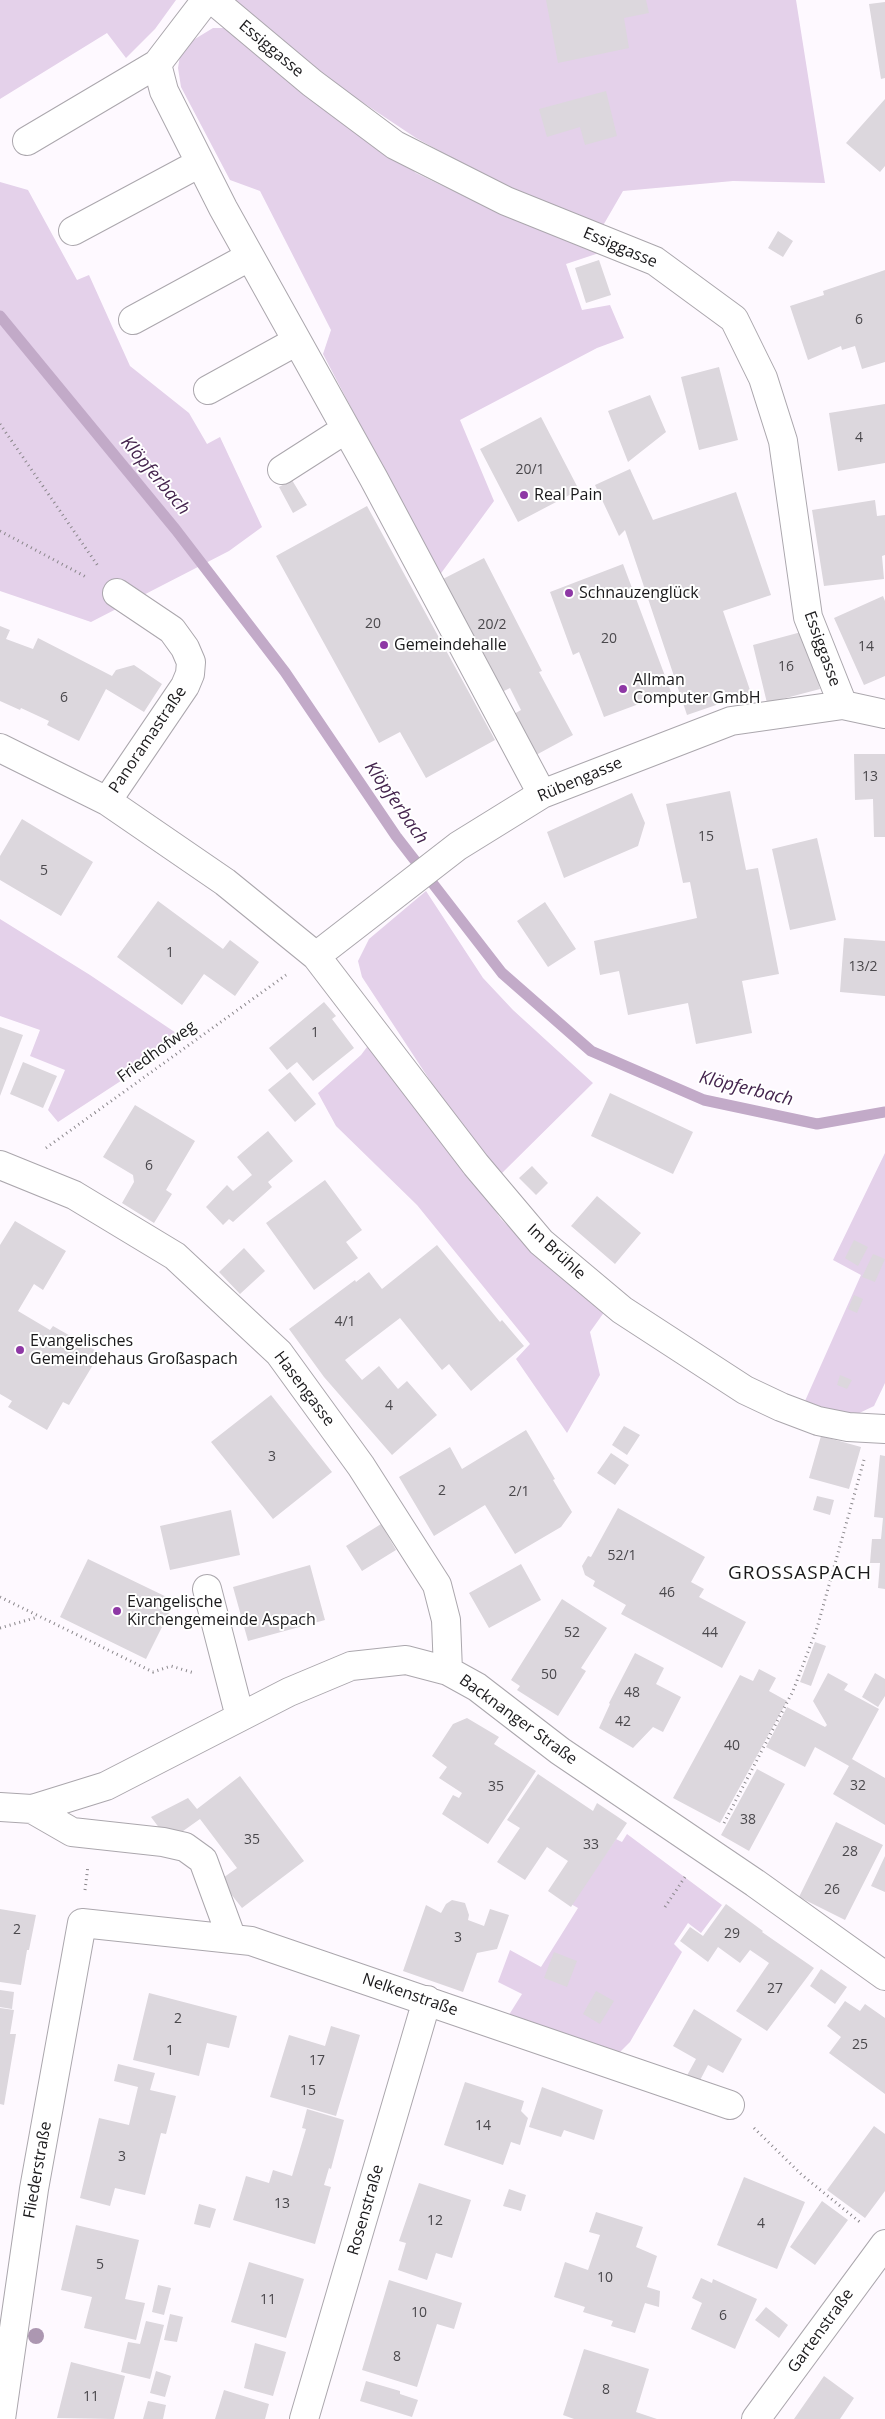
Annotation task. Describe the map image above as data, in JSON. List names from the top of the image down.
{
  "streets": {
    "street": [
      "Essiggasse",
      "Panoramastraße",
      "Rübengasse",
      "Im Brühle",
      "Hasengasse",
      "Backnanger Straße",
      "Nelkenstraße",
      "Fliederstraße",
      "Rosenstraße",
      "Gartenstraße"
    ],
    "path": ["Friedhofweg"]
  },
  "crossings": [
    ["Essiggasse", "Rübengasse"],
    ["Panoramastraße", "Rübengasse"],
    ["Panoramastraße", "Friedhofweg"],
    ["Panoramastraße", "Im Brühle"],
    ["Rübengasse", "Friedhofweg"],
    ["Rübengasse", "Im Brühle"],
    ["Friedhofweg", "Im Brühle"],
    ["Friedhofweg", "Hasengasse"],
    ["Hasengasse", "Backnanger Straße"],
    ["Nelkenstraße", "Fliederstraße"],
    ["Nelkenstraße", "Rosenstraße"]
  ],
  "districts": ["GROSSASPACH"],
  "water": ["Klöpferbach"],
  "places": [
    "Real Pain",
    "Schnauzenglück",
    "Gemeindehalle",
    "Allman Computer GmbH",
    "Evangelisches Gemeindehaus Großaspach",
    "Evangelische Kirchengemeinde Aspach"
  ],
  "house_numbers": [
    "6",
    "4",
    "20/1",
    "20",
    "20/2",
    "20",
    "14",
    "16",
    "6",
    "13",
    "15",
    "5",
    "1",
    "13/2",
    "1",
    "6",
    "4/1",
    "4",
    "3",
    "2",
    "2/1",
    "52/1",
    "46",
    "52",
    "44",
    "50",
    "48",
    "42",
    "40",
    "32",
    "35",
    "38",
    "35",
    "33",
    "28",
    "26",
    "2",
    "29",
    "3",
    "27",
    "2",
    "25",
    "1",
    "17",
    "15",
    "14",
    "3",
    "13",
    "12",
    "4",
    "5",
    "10",
    "11",
    "10",
    "6",
    "8",
    "8",
    "11"
  ]
}
